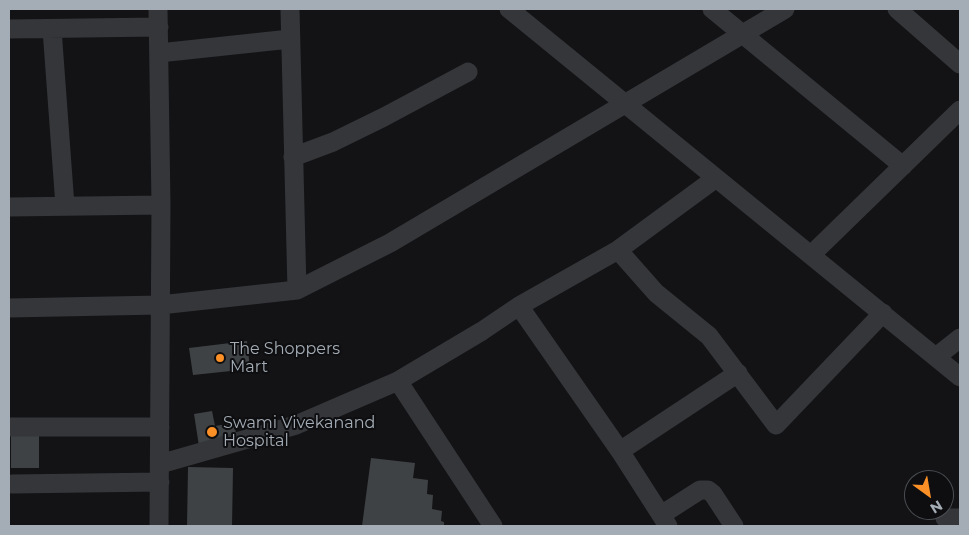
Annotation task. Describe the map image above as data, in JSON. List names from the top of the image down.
{
  "places": ["The Shoppers Mart", "Swami Vivekanand Hospital"],
  "north": "bottom right"
}
